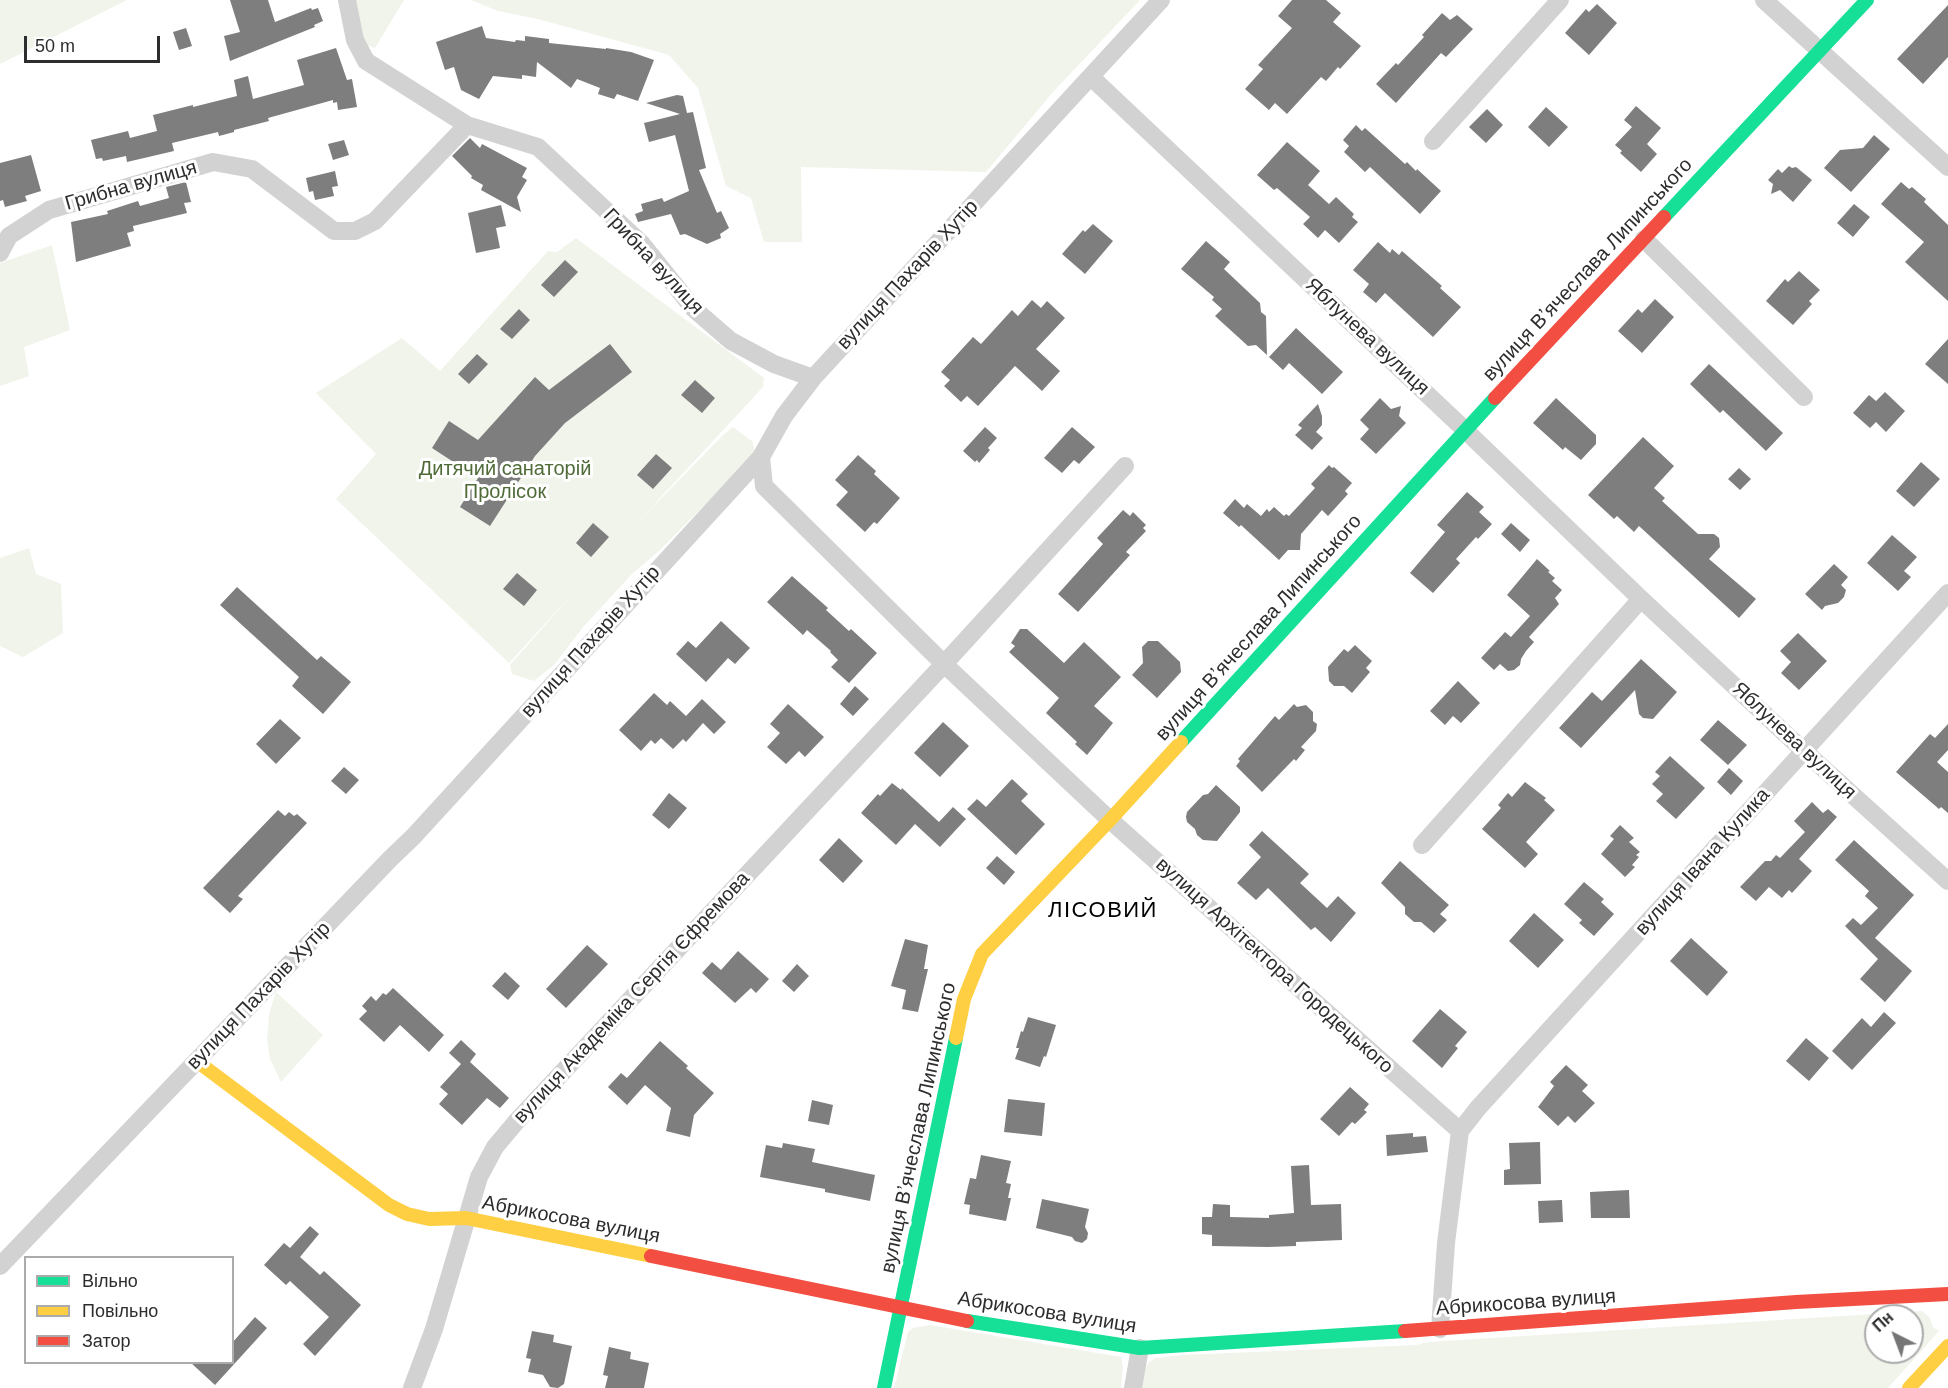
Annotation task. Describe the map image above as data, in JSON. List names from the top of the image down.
{
  "streets": {
    "street": [
      "Грибна вулиця",
      "вулиця Вʼячеслава Липинського",
      "вулиця Пахарів Хутір",
      "Яблунева вулиця",
      "вулиця Івана Кулика",
      "вулиця Архітектора Городецького",
      "вулиця Академіка Сергія Єфремова",
      "Абрикосова вулиця"
    ]
  },
  "crossings": [
    ["Грибна вулиця", "вулиця Пахарів Хутір"],
    ["вулиця Вʼячеслава Липинського", "Яблунева вулиця"],
    ["вулиця Вʼячеслава Липинського", "вулиця Архітектора Городецького"],
    ["вулиця Вʼячеслава Липинського", "Абрикосова вулиця"],
    ["вулиця Пахарів Хутір", "Яблунева вулиця"],
    ["вулиця Пахарів Хутір", "вулиця Архітектора Городецького"],
    ["вулиця Пахарів Хутір", "Абрикосова вулиця"],
    ["Яблунева вулиця", "вулиця Івана Кулика"],
    ["вулиця Івана Кулика", "вулиця Архітектора Городецького"],
    ["вулиця Архітектора Городецького", "вулиця Академіка Сергія Єфремова"],
    ["вулиця Академіка Сергія Єфремова", "Абрикосова вулиця"]
  ],
  "districts": ["ЛІСОВИЙ"],
  "parks": ["Дитячий санаторій Пролісок"],
  "legend": ["Вільно", "Повільно", "Затор"],
  "scale_bar": "50 m",
  "north": "top left"
}
